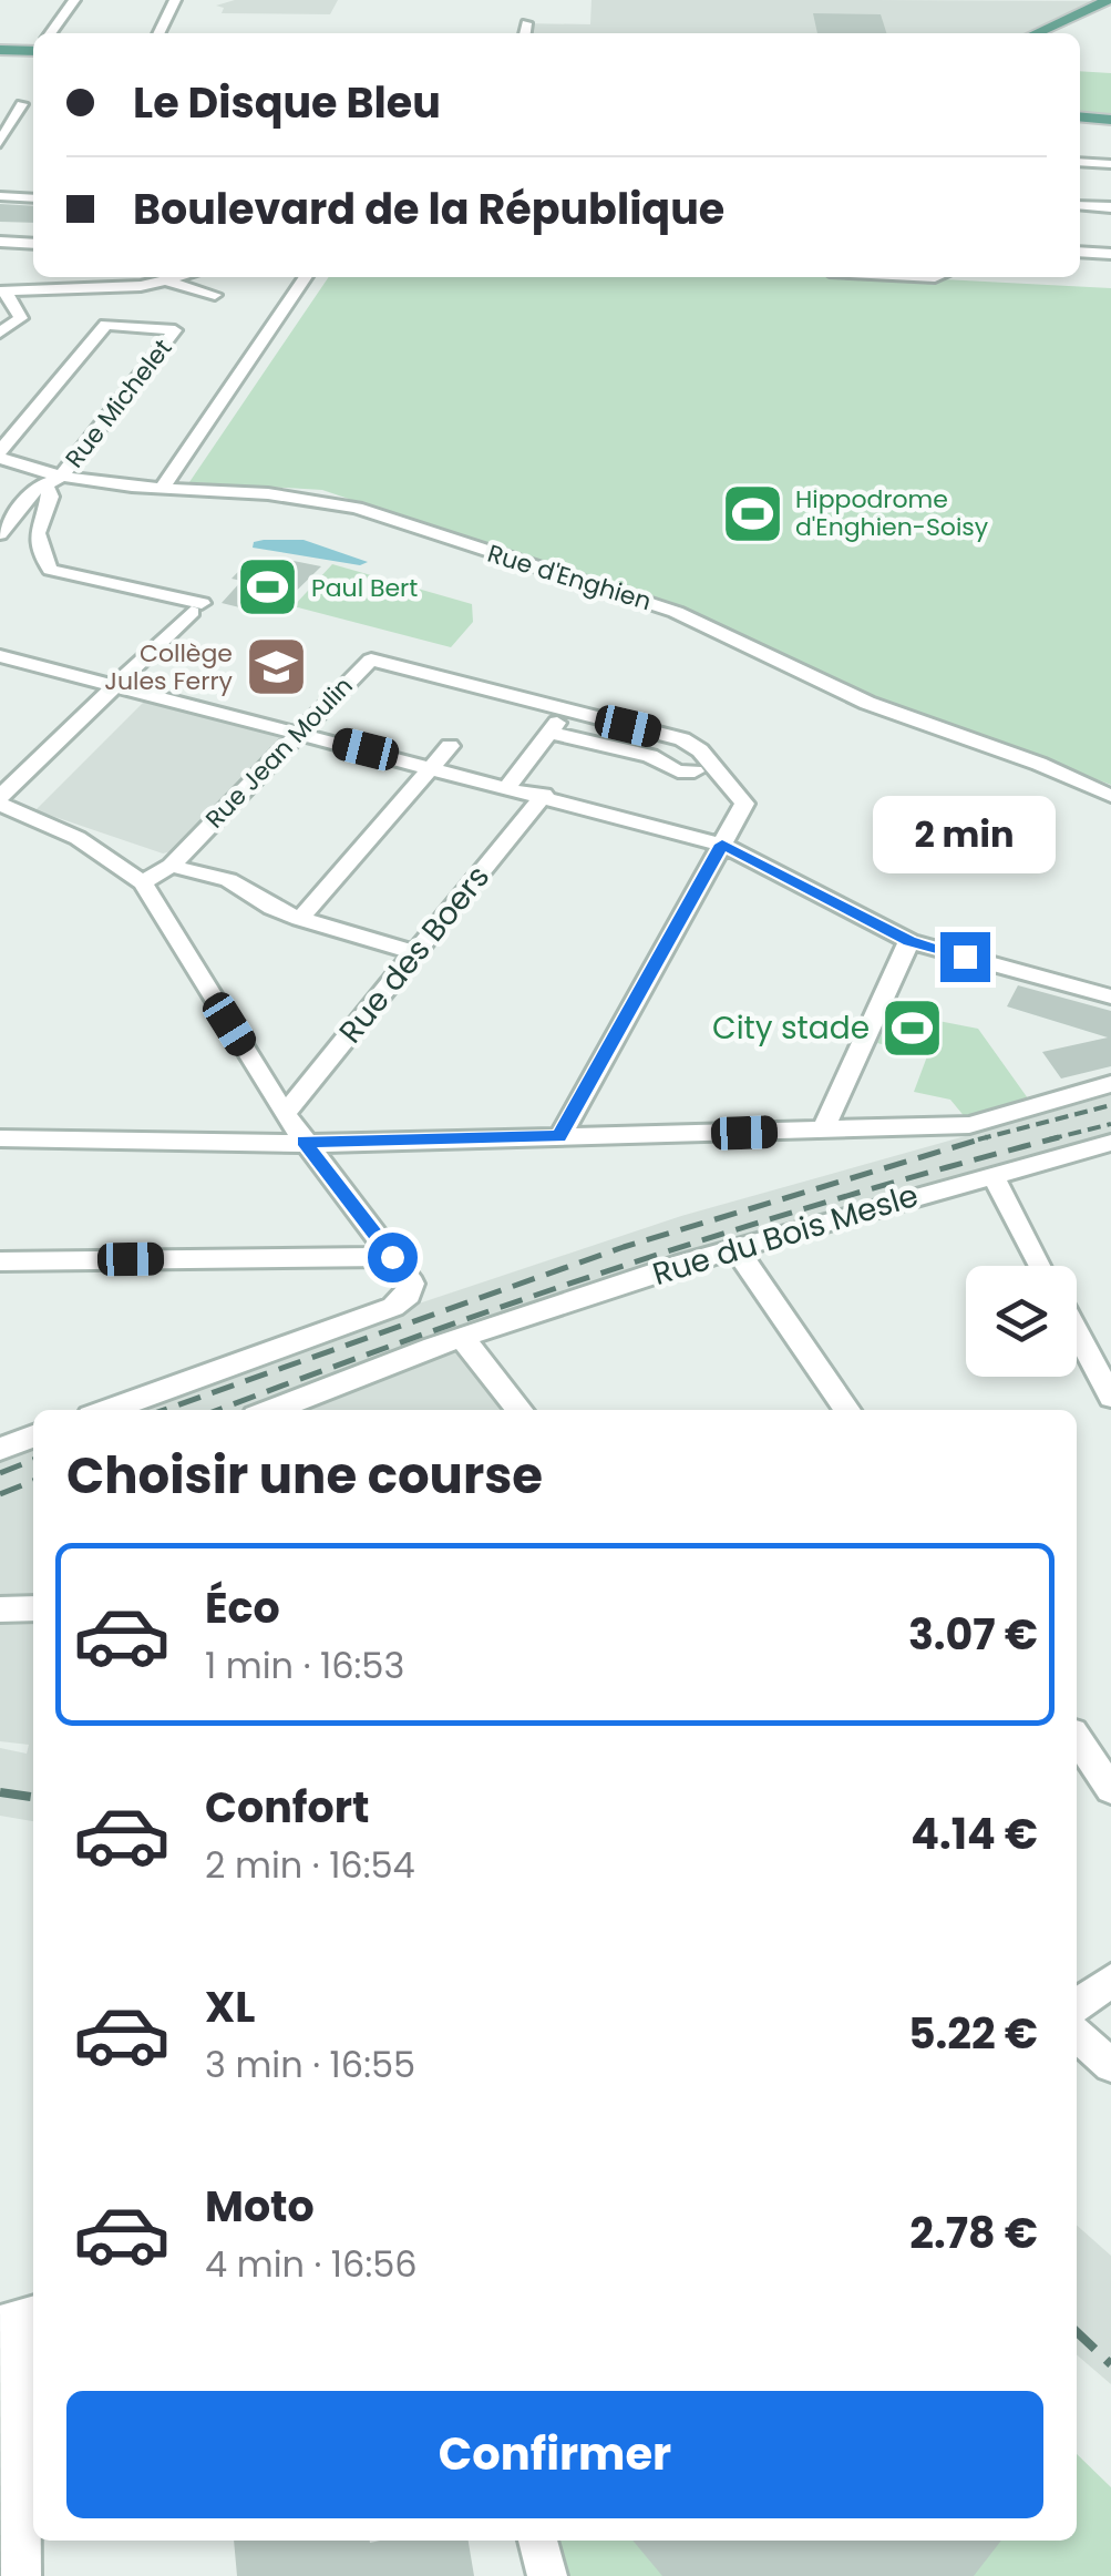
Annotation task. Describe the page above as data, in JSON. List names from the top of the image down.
{
  "streets": {
    "street": [
      "Rue Michelet",
      "Rue d'Enghien",
      "Rue Jean Moulin",
      "Rue des Boers",
      "Rue du Bois Mesle"
    ]
  },
  "crossings": [
    ["Rue Michelet", "Rue d'Enghien"]
  ],
  "places": {
    "sports": ["Hippodrome d'Enghien-Soisy", "Paul Bert", "City stade"],
    "school or university": ["Collège Jules Ferry"]
  },
  "page": {
    "banner": ["Le Disque Bleu", "Boulevard de la République"],
    "bubble": "2 min",
    "heading": "Choisir une course",
    "list": [
      {
        "name": "Éco",
        "note": "1 min · 16:53",
        "value": "3.07 €"
      },
      {
        "name": "Confort",
        "note": "2 min · 16:54",
        "value": "4.14 €"
      },
      {
        "name": "XL",
        "note": "3 min · 16:55",
        "value": "5.22 €"
      },
      {
        "name": "Moto",
        "note": "4 min · 16:56",
        "value": "2.78 €"
      }
    ],
    "buttons": "Confirmer"
  }
}
